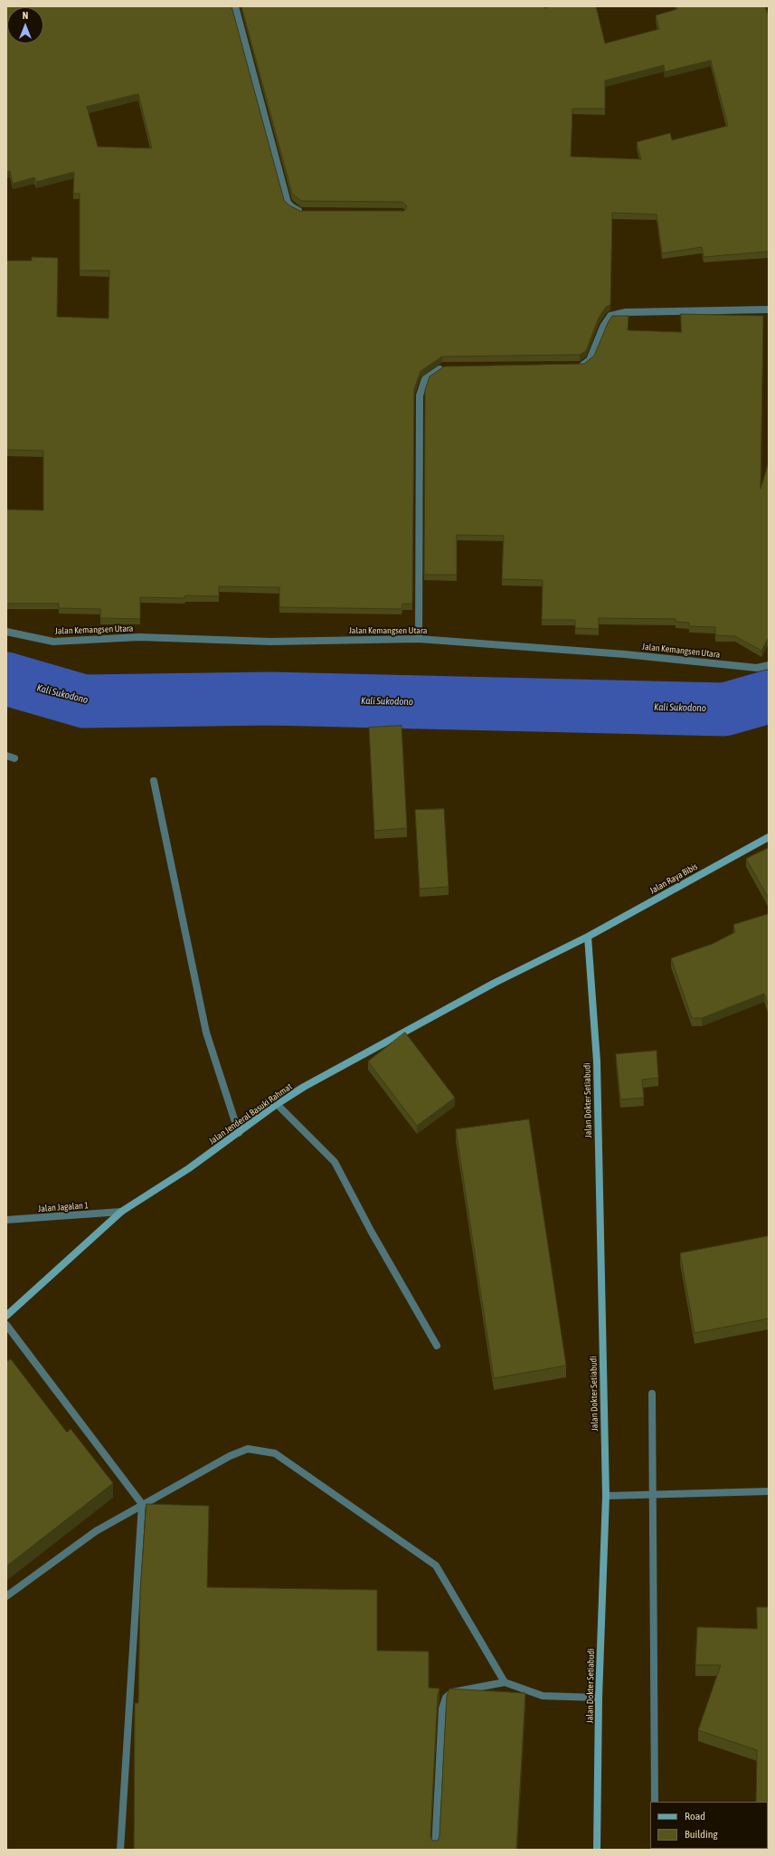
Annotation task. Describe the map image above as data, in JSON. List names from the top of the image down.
{
  "streets": {
    "main road": ["Jalan Raya Bibis", "Jalan Dokter Setiabudi", "Jalan Jenderal Basuki Rahmat"],
    "street": ["Jalan Kemangsen Utara", "Jalan Jagalan 1"]
  },
  "crossings": [
    ["Jalan Raya Bibis", "Jalan Dokter Setiabudi"],
    ["Jalan Raya Bibis", "Jalan Jenderal Basuki Rahmat"],
    ["Jalan Jenderal Basuki Rahmat", "Jalan Jagalan 1"]
  ],
  "water": ["Kali Sukodono"],
  "legend": ["Road", "Building"],
  "north": "top"
}
